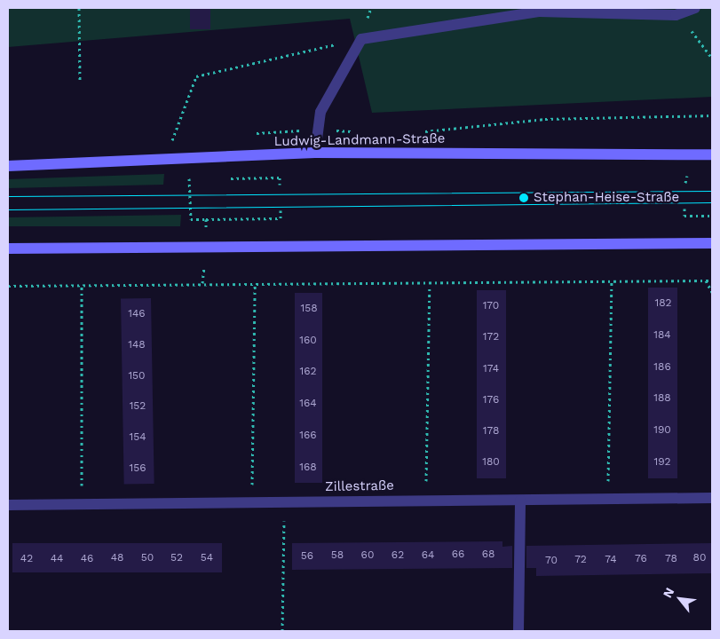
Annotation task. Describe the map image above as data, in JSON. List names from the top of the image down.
{
  "streets": {
    "main road": ["Ludwig-Landmann-Straße"],
    "street": ["Zillestraße"]
  },
  "places": ["Stephan-Heise-Straße"],
  "house_numbers": [
    "182",
    "170",
    "158",
    "146",
    "184",
    "172",
    "160",
    "148",
    "186",
    "174",
    "162",
    "150",
    "188",
    "176",
    "164",
    "152",
    "190",
    "178",
    "166",
    "154",
    "180",
    "192",
    "168",
    "156",
    "66",
    "68",
    "58",
    "60",
    "62",
    "64",
    "56",
    "48",
    "50",
    "52",
    "54",
    "80",
    "42",
    "44",
    "46",
    "76",
    "78",
    "72",
    "74",
    "70"
  ],
  "north": "top left"
}
